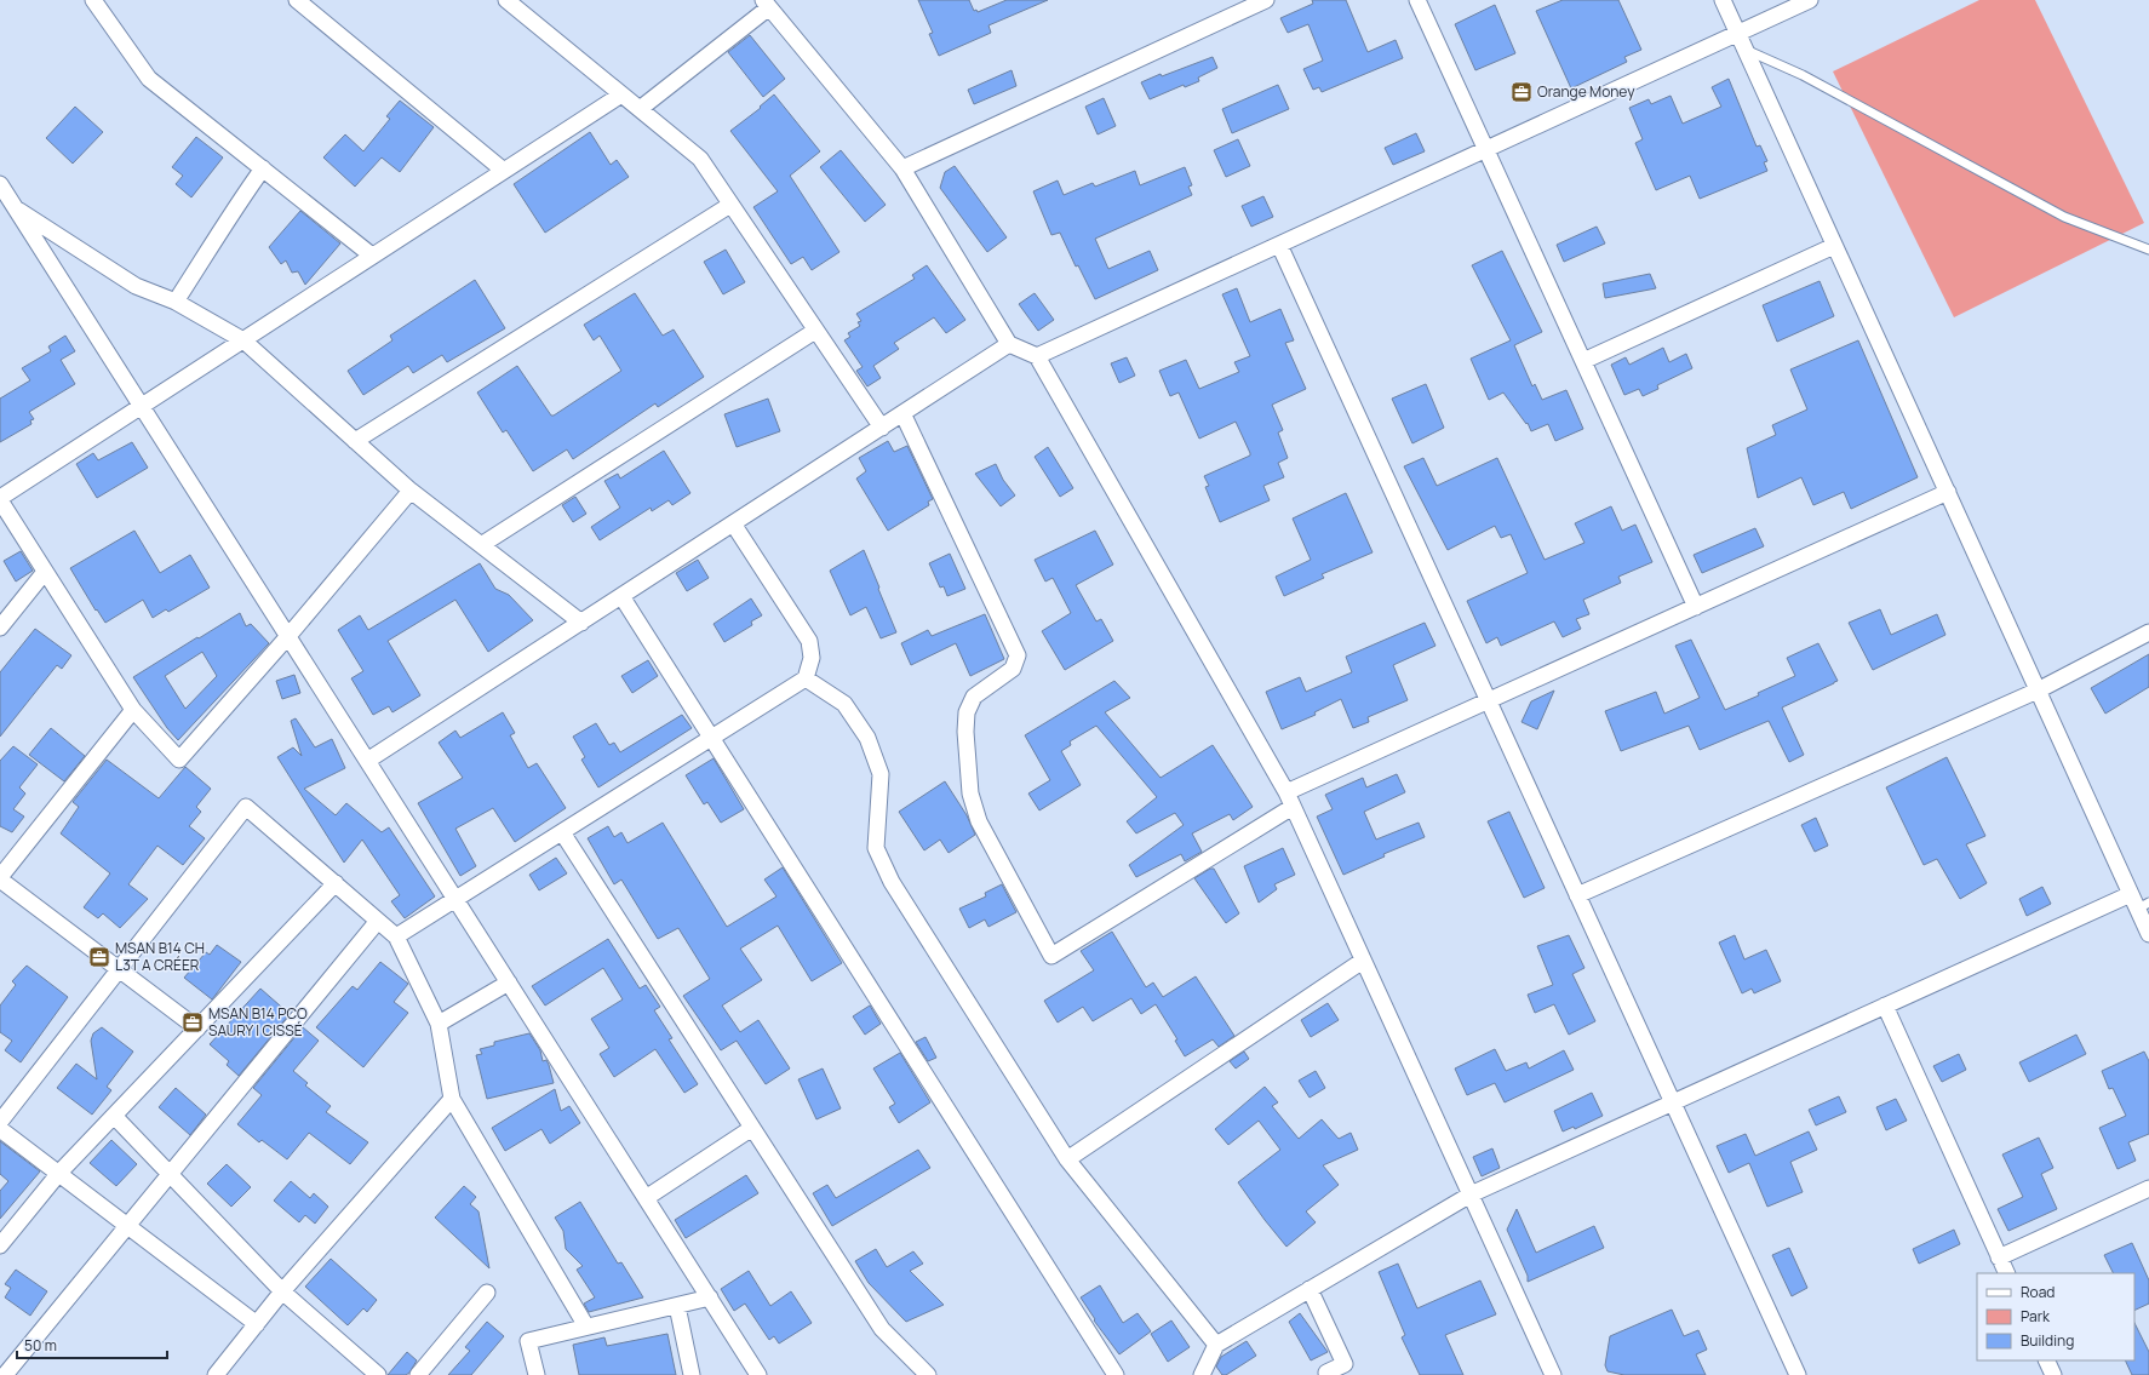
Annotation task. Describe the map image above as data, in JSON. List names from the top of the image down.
{
  "places": {
    "office": ["Orange Money", "MSAN B14 CH L3T A CRÉER", "MSAN B14 PCO SAURY I CISSÉ"]
  },
  "legend": ["Road", "Park", "Building"],
  "scale_bar": "50 m"
}
